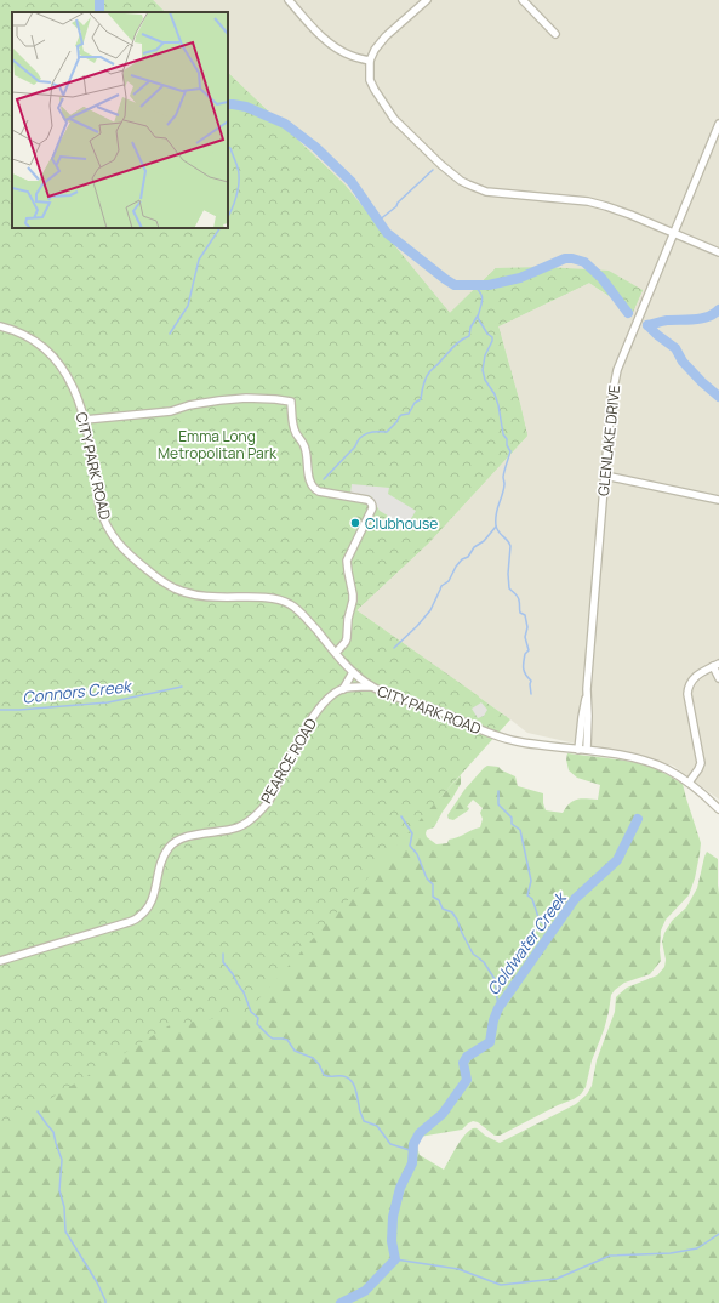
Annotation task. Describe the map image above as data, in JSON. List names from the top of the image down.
{
  "streets": {
    "street": ["GLENLAKE DRIVE", "CITY PARK ROAD", "PEARCE ROAD"]
  },
  "crossings": [
    ["GLENLAKE DRIVE", "CITY PARK ROAD"]
  ],
  "water": ["Connors Creek", "Coldwater Creek"],
  "parks": ["Emma Long Metropolitan Park"],
  "places": ["Clubhouse"]
}
